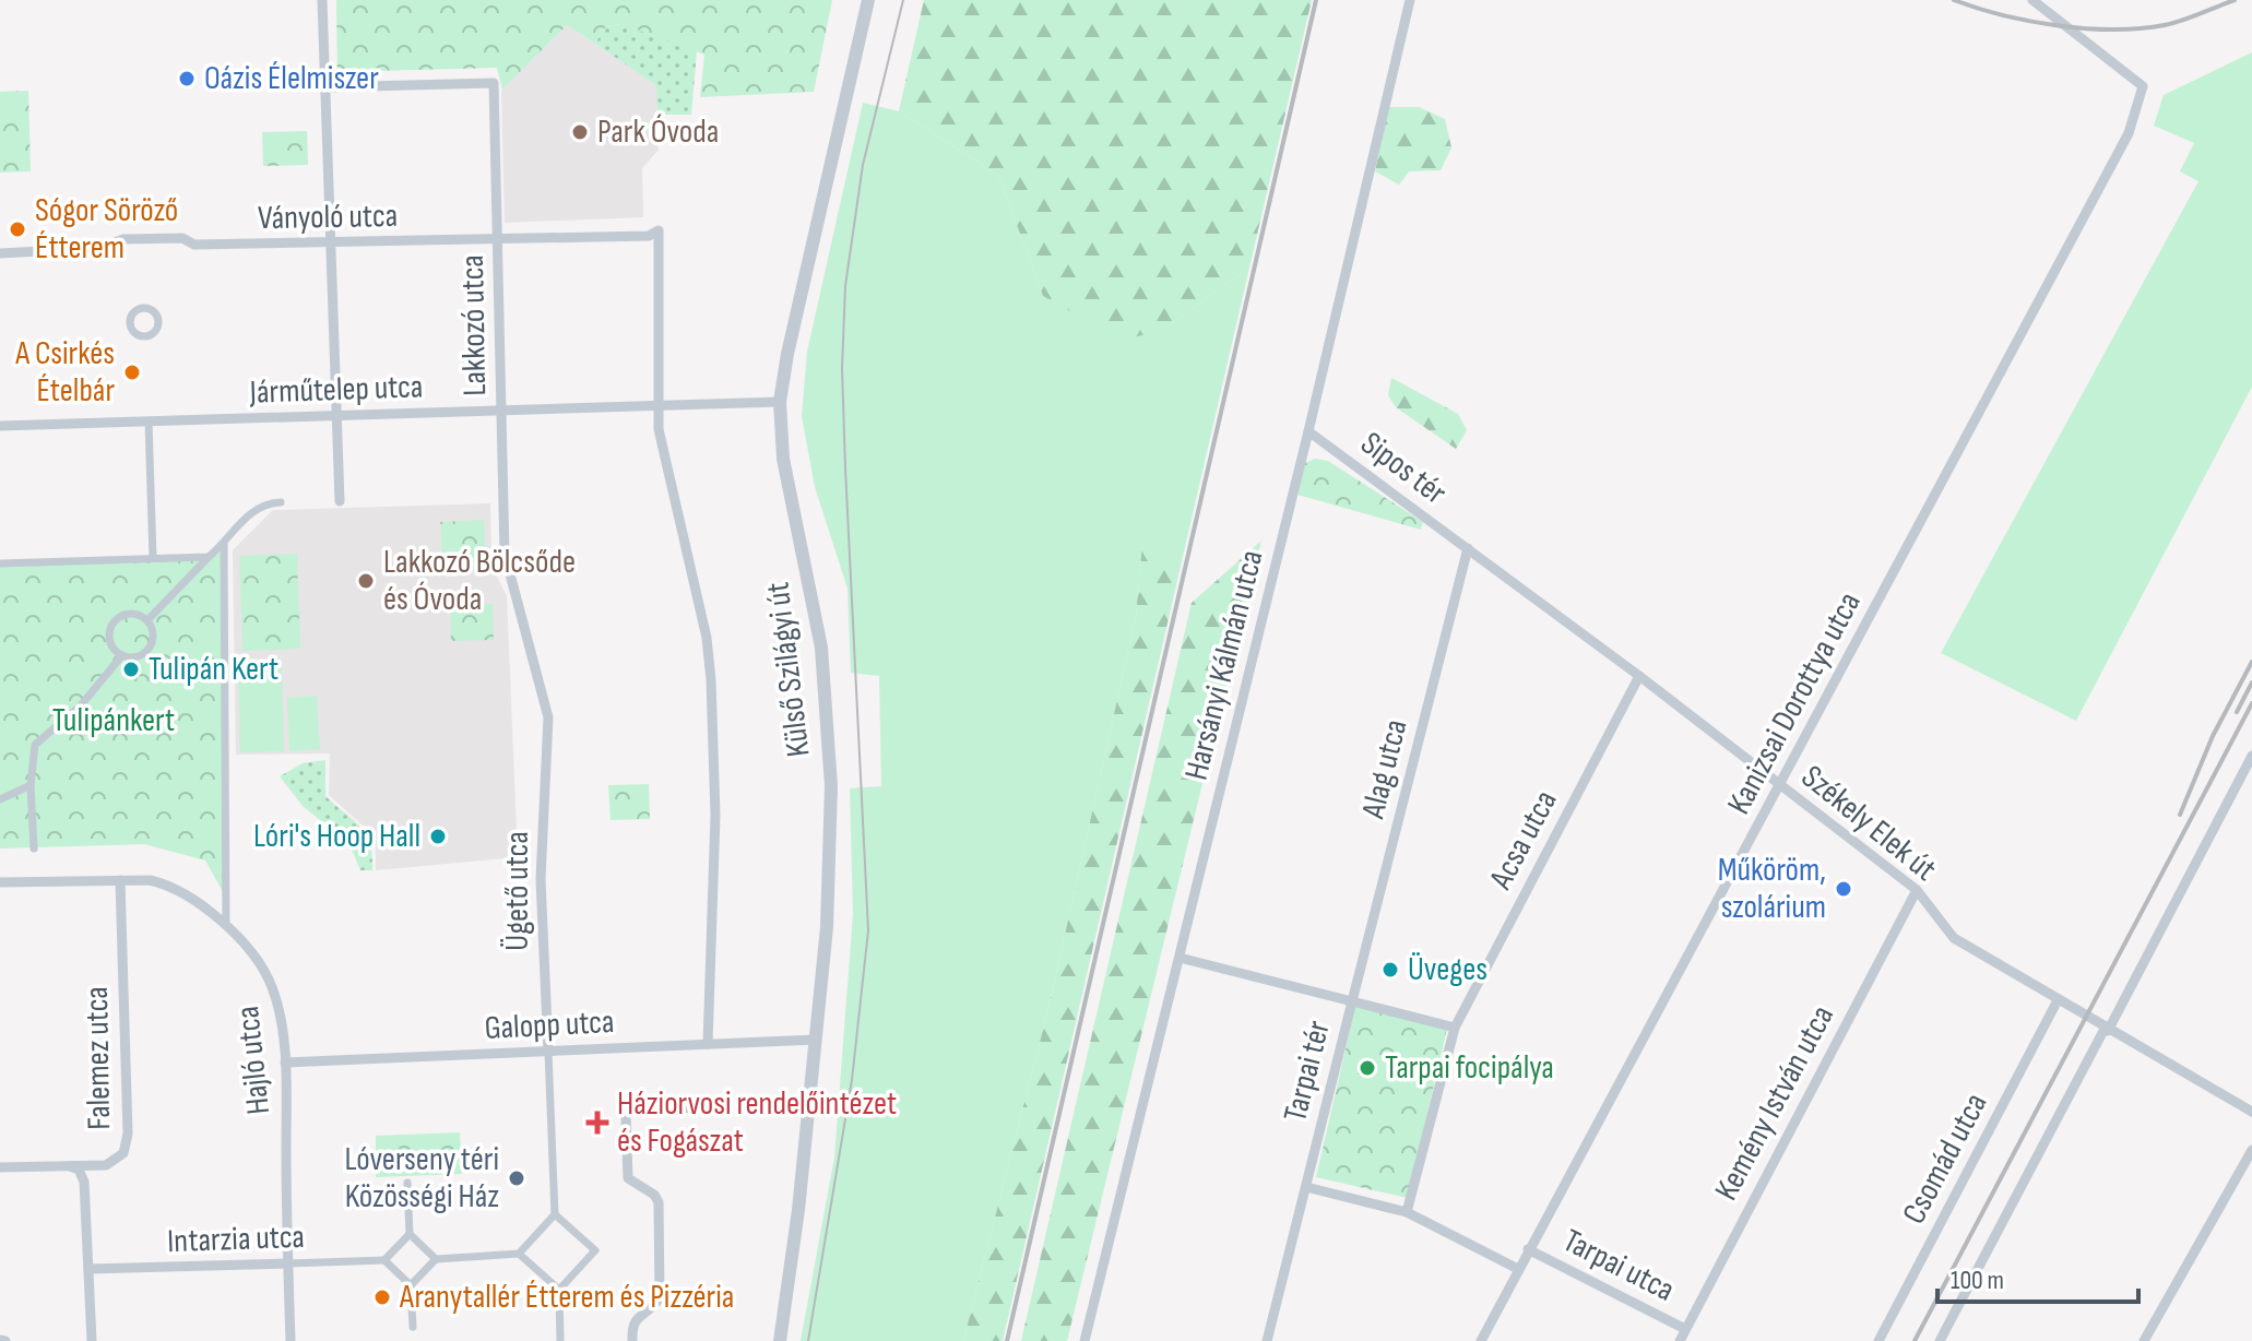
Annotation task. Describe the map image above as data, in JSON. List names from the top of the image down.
{
  "streets": {
    "street": [
      "Ványoló utca",
      "Lakkozó utca",
      "Járműtelep utca",
      "Sipos tér",
      "Harsányi Kálmán utca",
      "Külső Szilágyi út",
      "Kanizsai Dorottya utca",
      "Alag utca",
      "Székely Elek út",
      "Acsa utca",
      "Ügető utca",
      "Galopp utca",
      "Falemez utca",
      "Hajló utca",
      "Tarpai tér",
      "Kemény István utca",
      "Csomád utca",
      "Intarzia utca",
      "Tarpai utca"
    ]
  },
  "crossings": [
    ["Ványoló utca", "Lakkozó utca"],
    ["Ványoló utca", "Járműtelep utca"],
    ["Lakkozó utca", "Járműtelep utca"],
    ["Lakkozó utca", "Ügető utca"],
    ["Járműtelep utca", "Külső Szilágyi út"],
    ["Sipos tér", "Harsányi Kálmán utca"],
    ["Sipos tér", "Alag utca"],
    ["Sipos tér", "Székely Elek út"],
    ["Külső Szilágyi út", "Galopp utca"],
    ["Kanizsai Dorottya utca", "Székely Elek út"],
    ["Kanizsai Dorottya utca", "Tarpai utca"],
    ["Alag utca", "Székely Elek út"],
    ["Alag utca", "Tarpai tér"],
    ["Székely Elek út", "Acsa utca"],
    ["Székely Elek út", "Kemény István utca"],
    ["Székely Elek út", "Csomád utca"],
    ["Acsa utca", "Tarpai tér"],
    ["Ügető utca", "Galopp utca"],
    ["Galopp utca", "Hajló utca"],
    ["Falemez utca", "Hajló utca"],
    ["Falemez utca", "Intarzia utca"],
    ["Hajló utca", "Intarzia utca"],
    ["Kemény István utca", "Tarpai utca"]
  ],
  "parks": ["Tulipánkert"],
  "places": {
    "other": [
      "Oázis Élelmiszer",
      "Park Óvoda",
      "Sógor Söröző Étterem",
      "A Csirkés Ételbár",
      "Lakkozó Bölcsőde és Óvoda",
      "Tulipán Kert",
      "Lóri's Hoop Hall",
      "Műköröm, szolárium",
      "Üveges",
      "Tarpai focipálya",
      "Lóverseny téri Közösségi Ház",
      "Aranytallér Étterem és Pizzéria"
    ],
    "health": ["Háziorvosi rendelőintézet és Fogászat"]
  },
  "scale_bar": "100 m"
}
